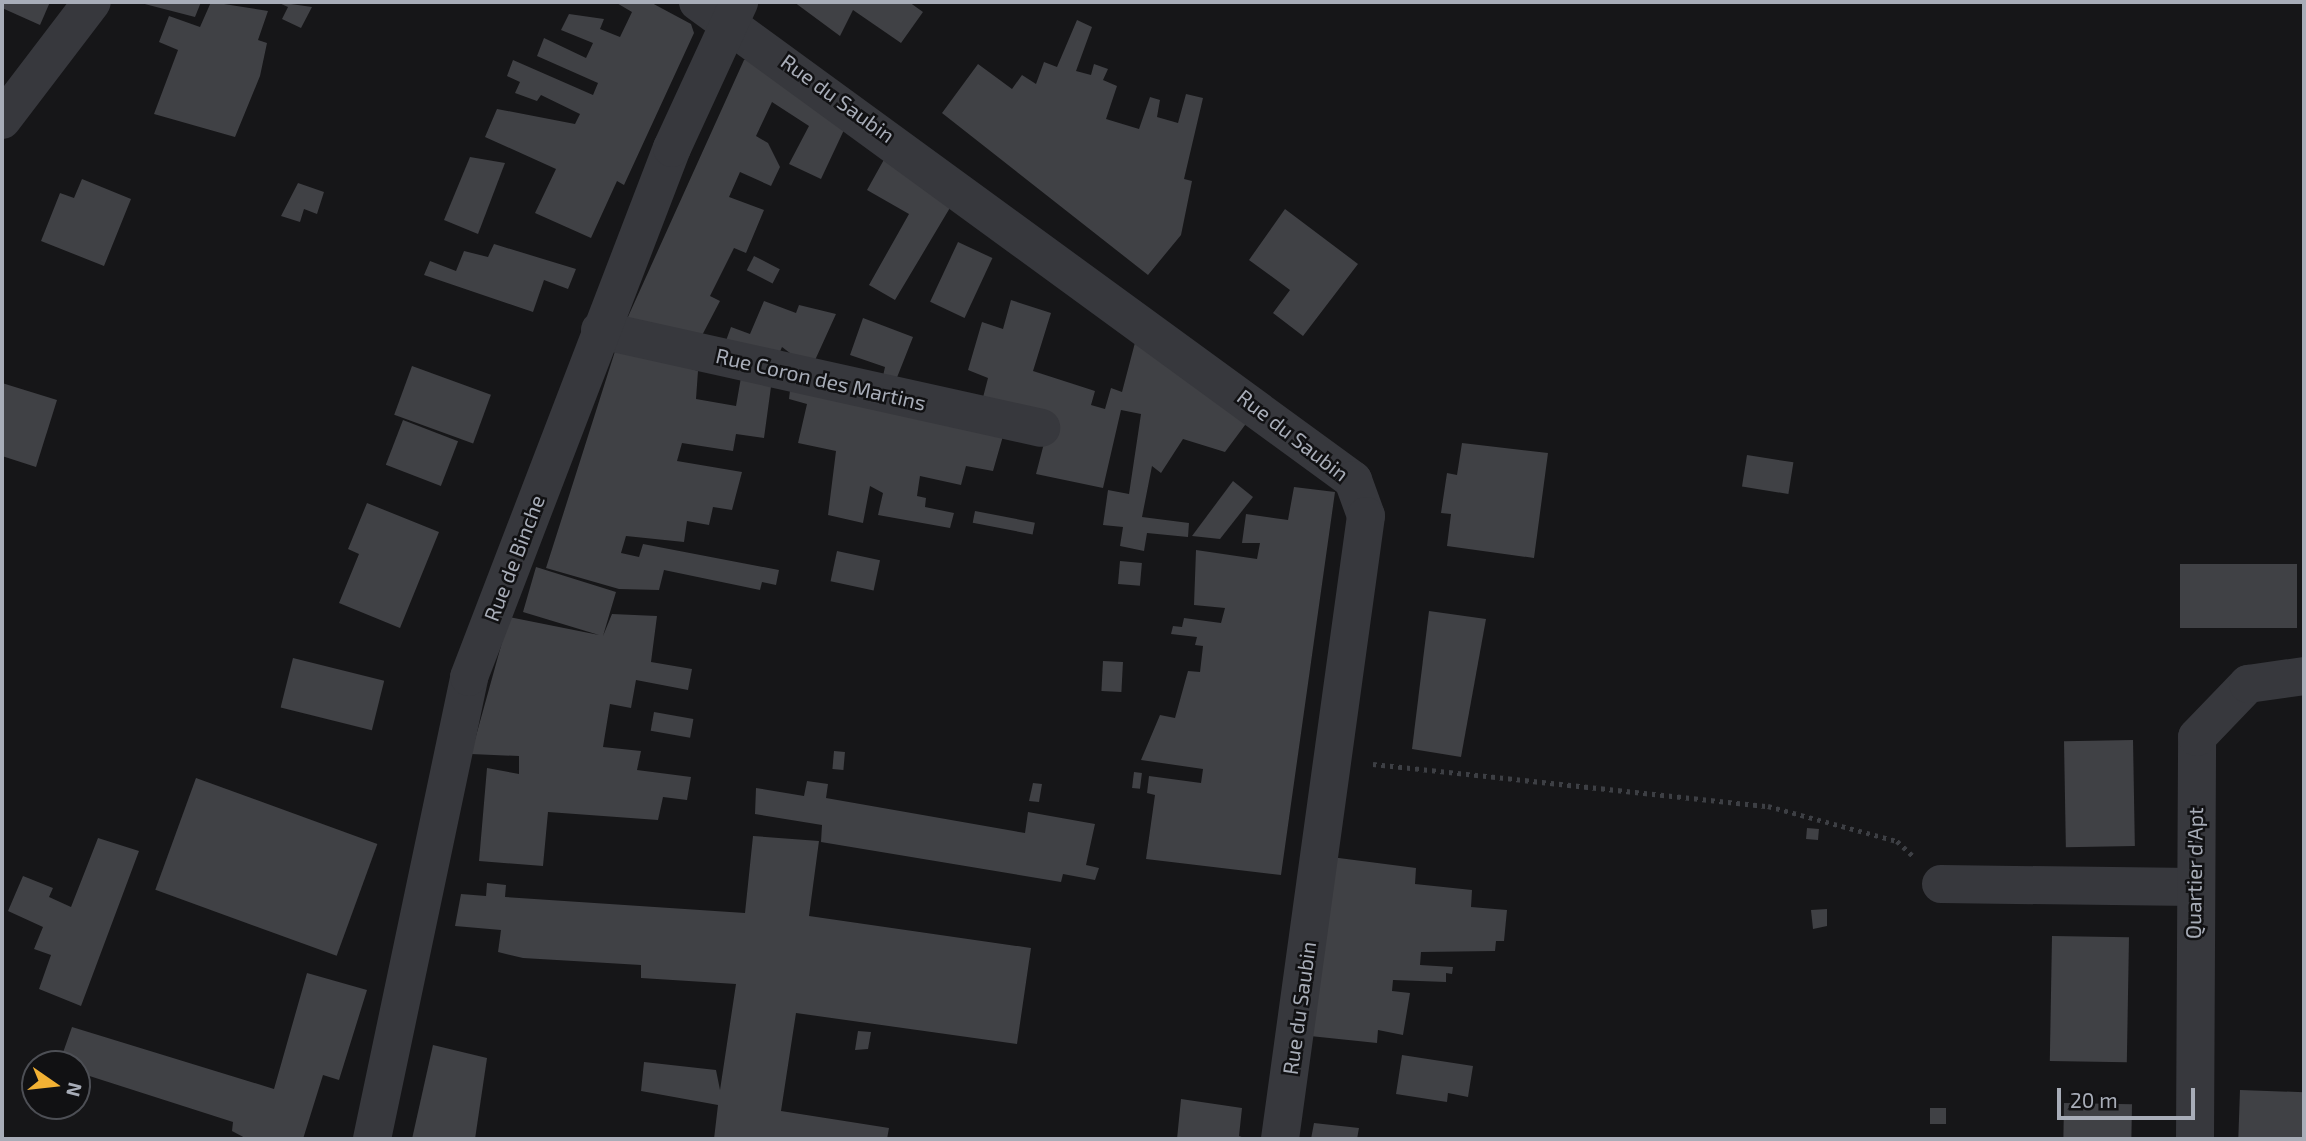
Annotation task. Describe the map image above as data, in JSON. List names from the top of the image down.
{
  "streets": {
    "street": [
      "Rue du Saubin",
      "Rue Coron des Martins",
      "Rue de Binche",
      "Quartier d'Apt"
    ]
  },
  "crossings": [
    ["Rue du Saubin", "Rue de Binche"],
    ["Rue Coron des Martins", "Rue de Binche"]
  ],
  "scale_bar": "20 m",
  "north": "right"
}
